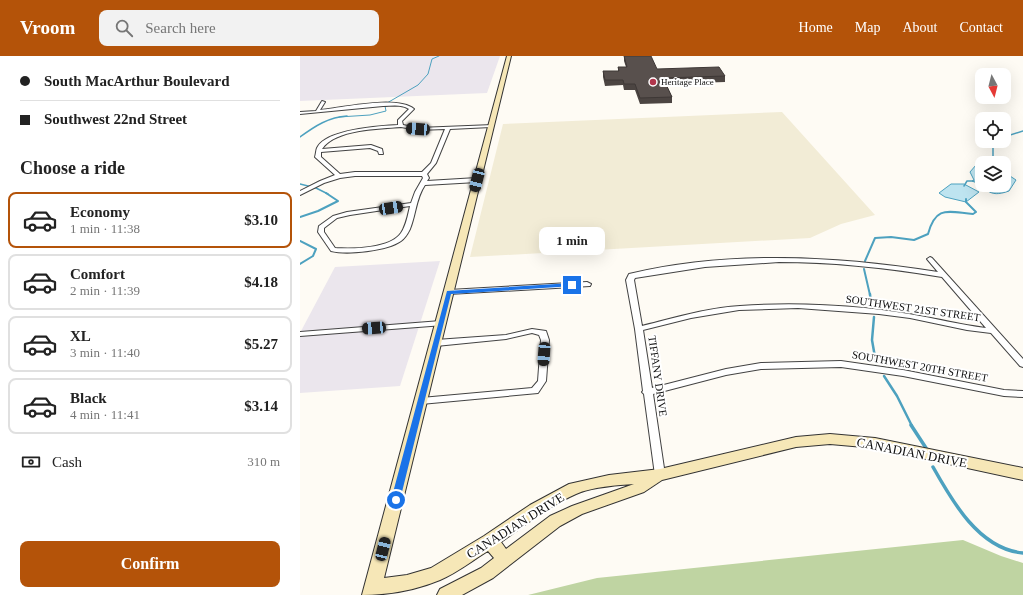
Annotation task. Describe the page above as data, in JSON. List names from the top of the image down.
{
  "streets": {
    "main road": ["CANADIAN DRIVE"],
    "street": ["SOUTHWEST 21ST STREET", "SOUTHWEST 20TH STREET", "TIFFANY DRIVE"]
  },
  "crossings": [
    ["SOUTHWEST 21ST STREET", "TIFFANY DRIVE"],
    ["SOUTHWEST 20TH STREET", "TIFFANY DRIVE"],
    ["TIFFANY DRIVE", "CANADIAN DRIVE"]
  ],
  "places": ["Heritage Place"],
  "north": "bottom",
  "page": {
    "header": "Vroom",
    "search": "Search here",
    "nav": [
      "Home",
      "Map",
      "About",
      "Contact"
    ],
    "banner": ["South MacArthur Boulevard", "Southwest 22nd Street"],
    "heading": "Choose a ride",
    "list": [
      {
        "name": "Economy",
        "note": "1 min · 11:38",
        "value": "$3.10"
      },
      {
        "name": "Comfort",
        "note": "2 min · 11:39",
        "value": "$4.18"
      },
      {
        "name": "XL",
        "note": "3 min · 11:40",
        "value": "$5.27"
      },
      {
        "name": "Black",
        "note": "4 min · 11:41",
        "value": "$3.14"
      }
    ],
    "bubble": "1 min",
    "pay": ["Cash", "310 m"],
    "buttons": "Confirm"
  }
}
